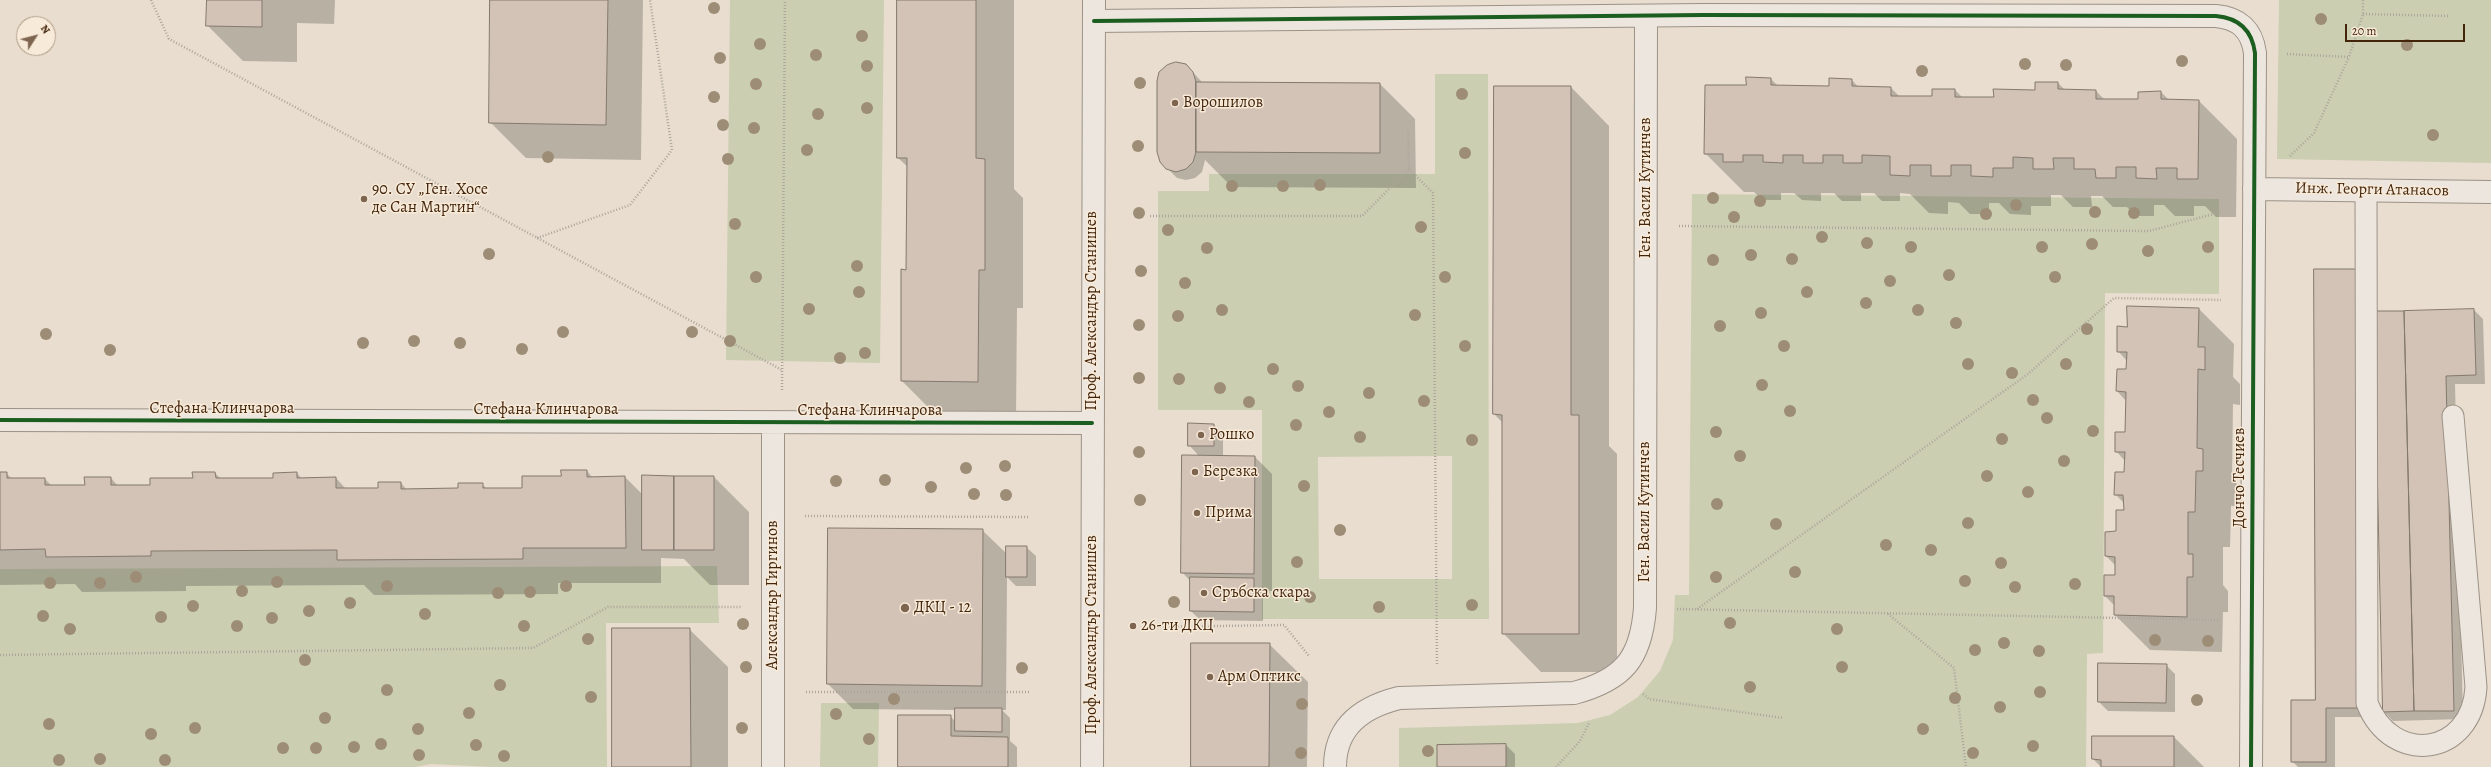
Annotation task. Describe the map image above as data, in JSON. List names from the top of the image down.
{
  "streets": {
    "street": [
      "Ген. Васил Кутинчев",
      "Инж. Георги Атанасов",
      "Проф. Александър Станишев",
      "Стефана Клинчарова",
      "Дончо Тесчиев",
      "Александър Гиргинов"
    ]
  },
  "crossings": [
    ["Инж. Георги Атанасов", "Дончо Тесчиев"],
    ["Проф. Александър Станишев", "Стефана Клинчарова"],
    ["Стефана Клинчарова", "Александър Гиргинов"]
  ],
  "places": [
    "Ворошилов",
    "90. СУ „Ген. Хосе де Сан Мартин“",
    "Рошко",
    "Березка",
    "Прима",
    "Сръбска скара",
    "ДКЦ - 12",
    "26-ти ДКЦ",
    "Арм Оптикс"
  ],
  "scale_bar": "20 m",
  "north": "top right"
}
